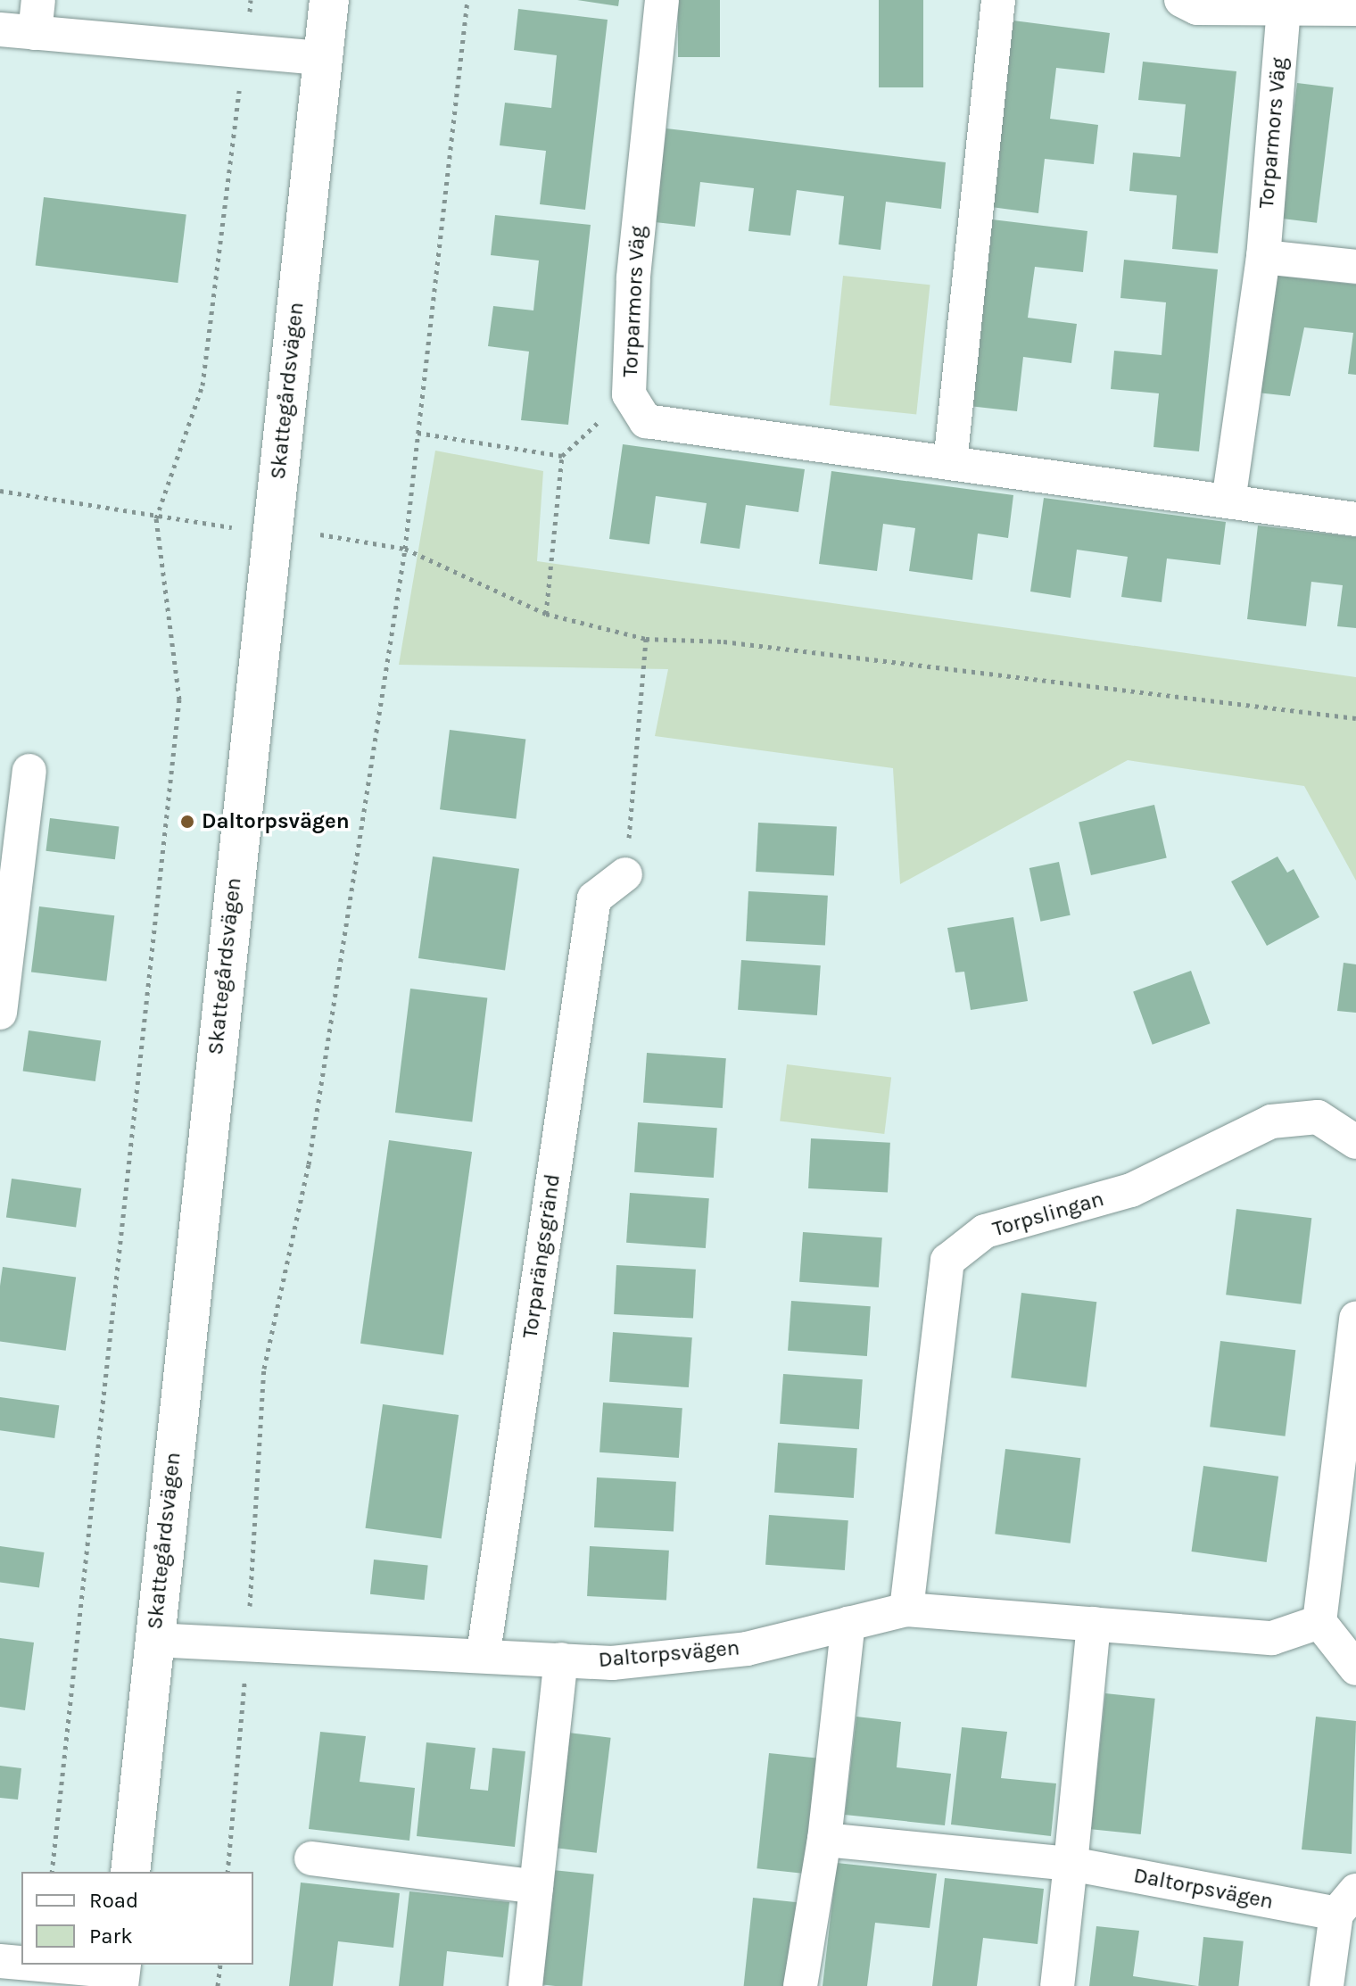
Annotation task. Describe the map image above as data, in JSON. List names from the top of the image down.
{
  "streets": {
    "street": [
      "Torparmors Väg",
      "Skattegårdsvägen",
      "Torpslingan",
      "Torparängsgränd",
      "Daltorpsvägen"
    ]
  },
  "crossings": [
    ["Skattegårdsvägen", "Daltorpsvägen"],
    ["Torpslingan", "Daltorpsvägen"],
    ["Torparängsgränd", "Daltorpsvägen"]
  ],
  "places": ["Daltorpsvägen"],
  "legend": ["Road", "Park"]
}
